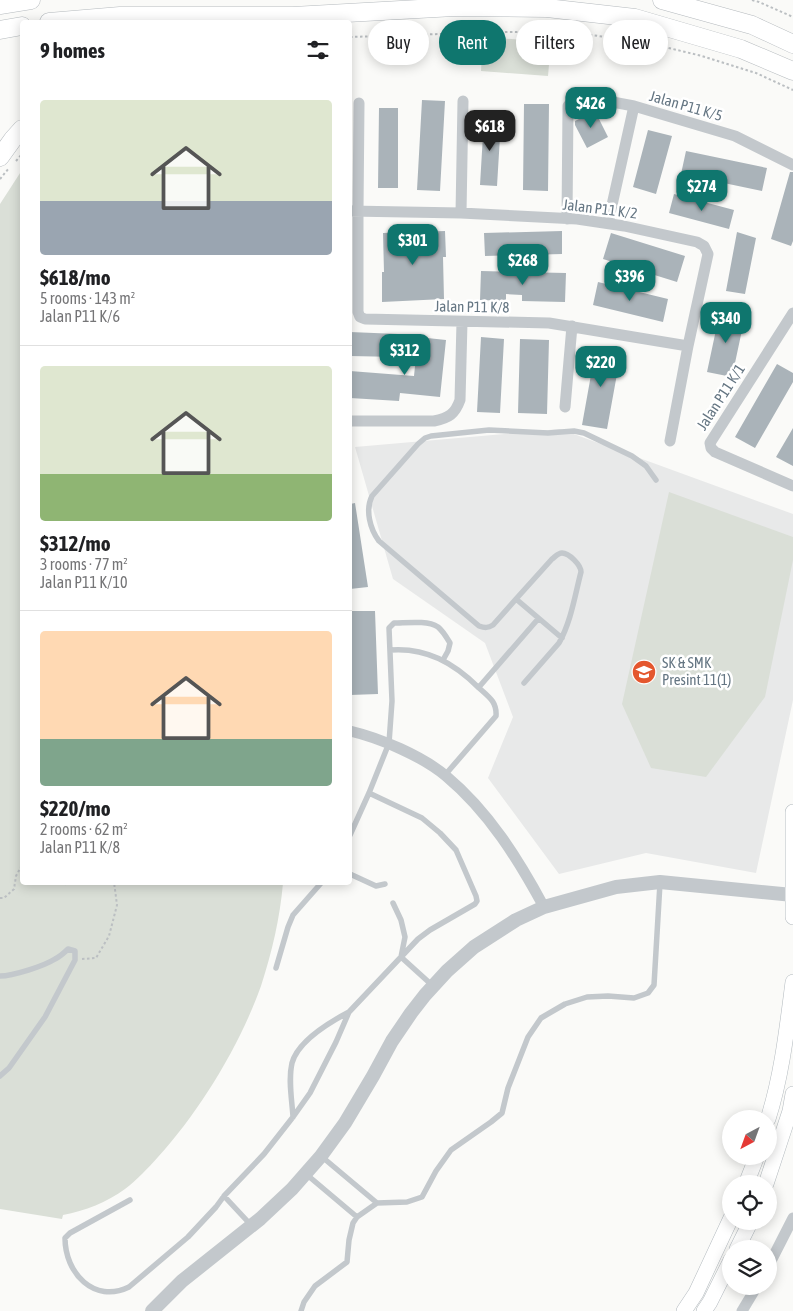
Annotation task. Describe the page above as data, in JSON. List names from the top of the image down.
{
  "streets": {
    "street": [
      "Jalan P11 K/5",
      "Jalan P11 K/2",
      "Jalan P11 K/8",
      "Jalan P11 K/1"
    ]
  },
  "crossings": [
    ["Jalan P11 K/5", "Jalan P11 K/2"],
    ["Jalan P11 K/2", "Jalan P11 K/8"]
  ],
  "places": {
    "school or university": ["SK & SMK Presint 11(1)"]
  },
  "north": "bottom left",
  "page": {
    "chip": [
      "Buy",
      "Rent",
      "Filters",
      "New"
    ],
    "heading": "9 homes",
    "list": [
      {
        "name": "$618/mo",
        "note": "5 rooms · 143 m² · Jalan P11 K/6"
      },
      {
        "name": "$312/mo",
        "note": "3 rooms · 77 m² · Jalan P11 K/10"
      },
      {
        "name": "$220/mo",
        "note": "2 rooms · 62 m² · Jalan P11 K/8"
      }
    ],
    "price": [
      "$426",
      "$618",
      "$274",
      "$301",
      "$268",
      "$396",
      "$340",
      "$312",
      "$220"
    ]
  }
}
